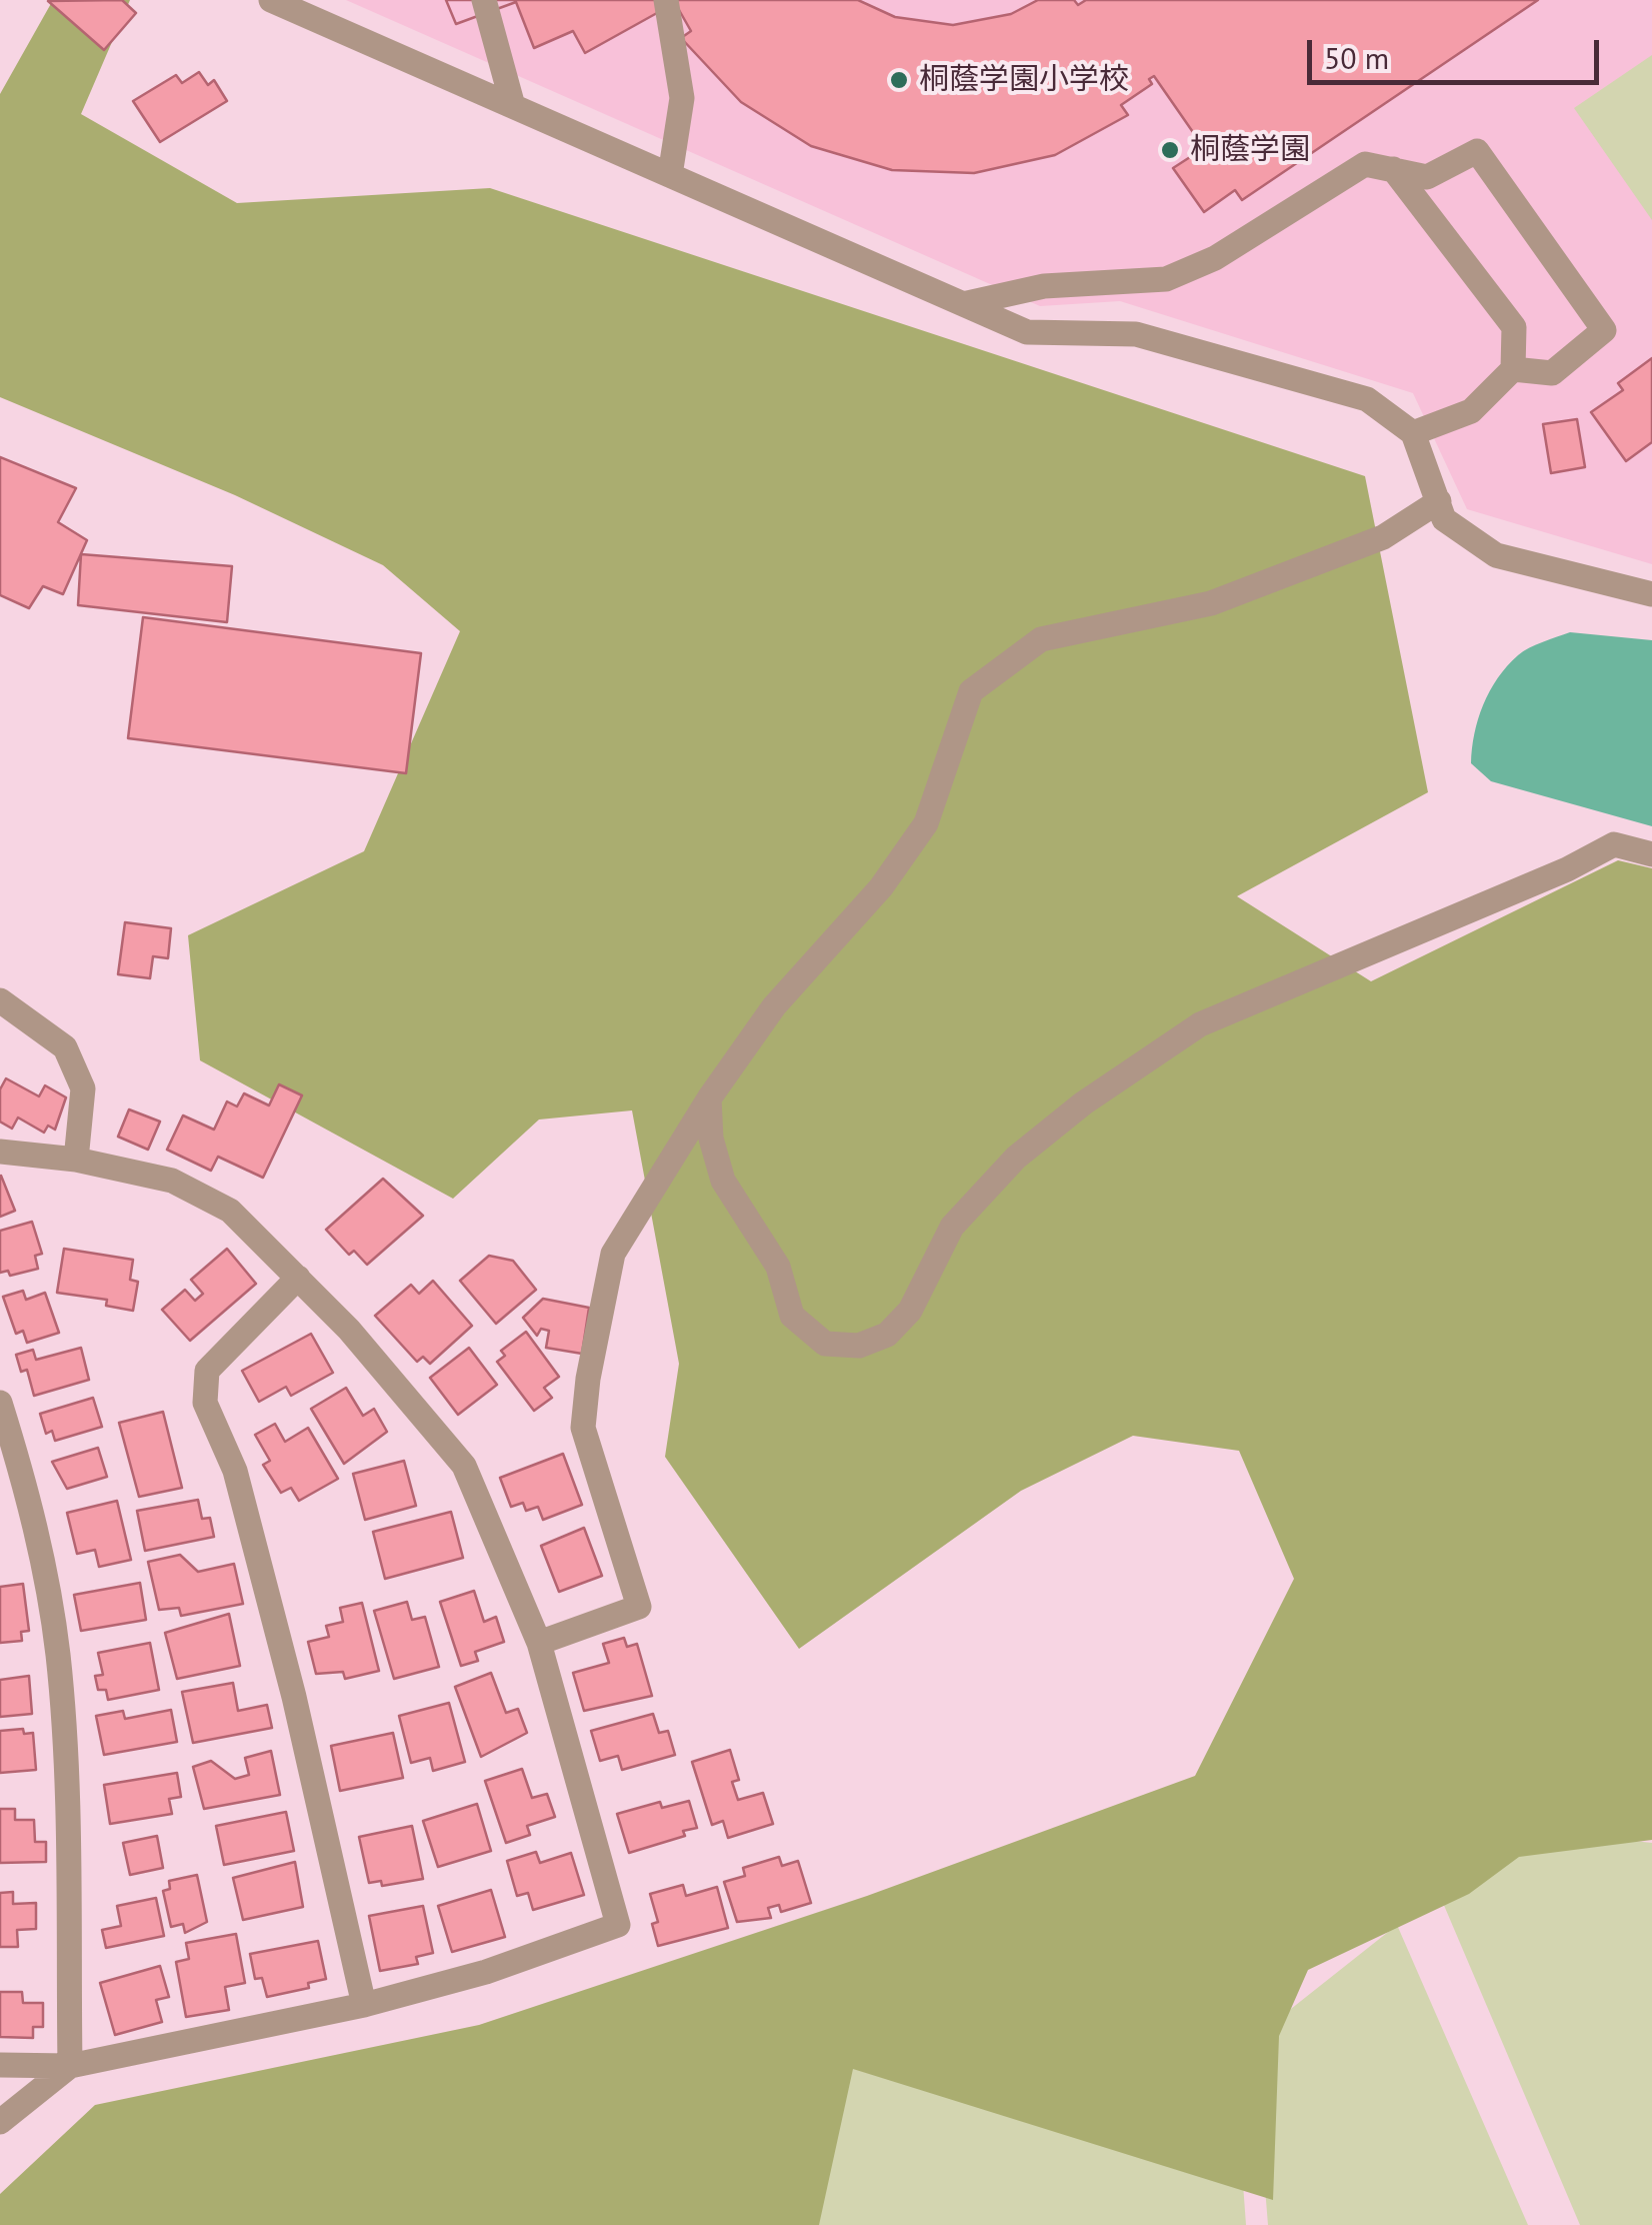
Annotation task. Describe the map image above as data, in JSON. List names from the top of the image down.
{
  "places": ["桐蔭学園小学校", "桐蔭学園"],
  "scale_bar": "50 m"
}
